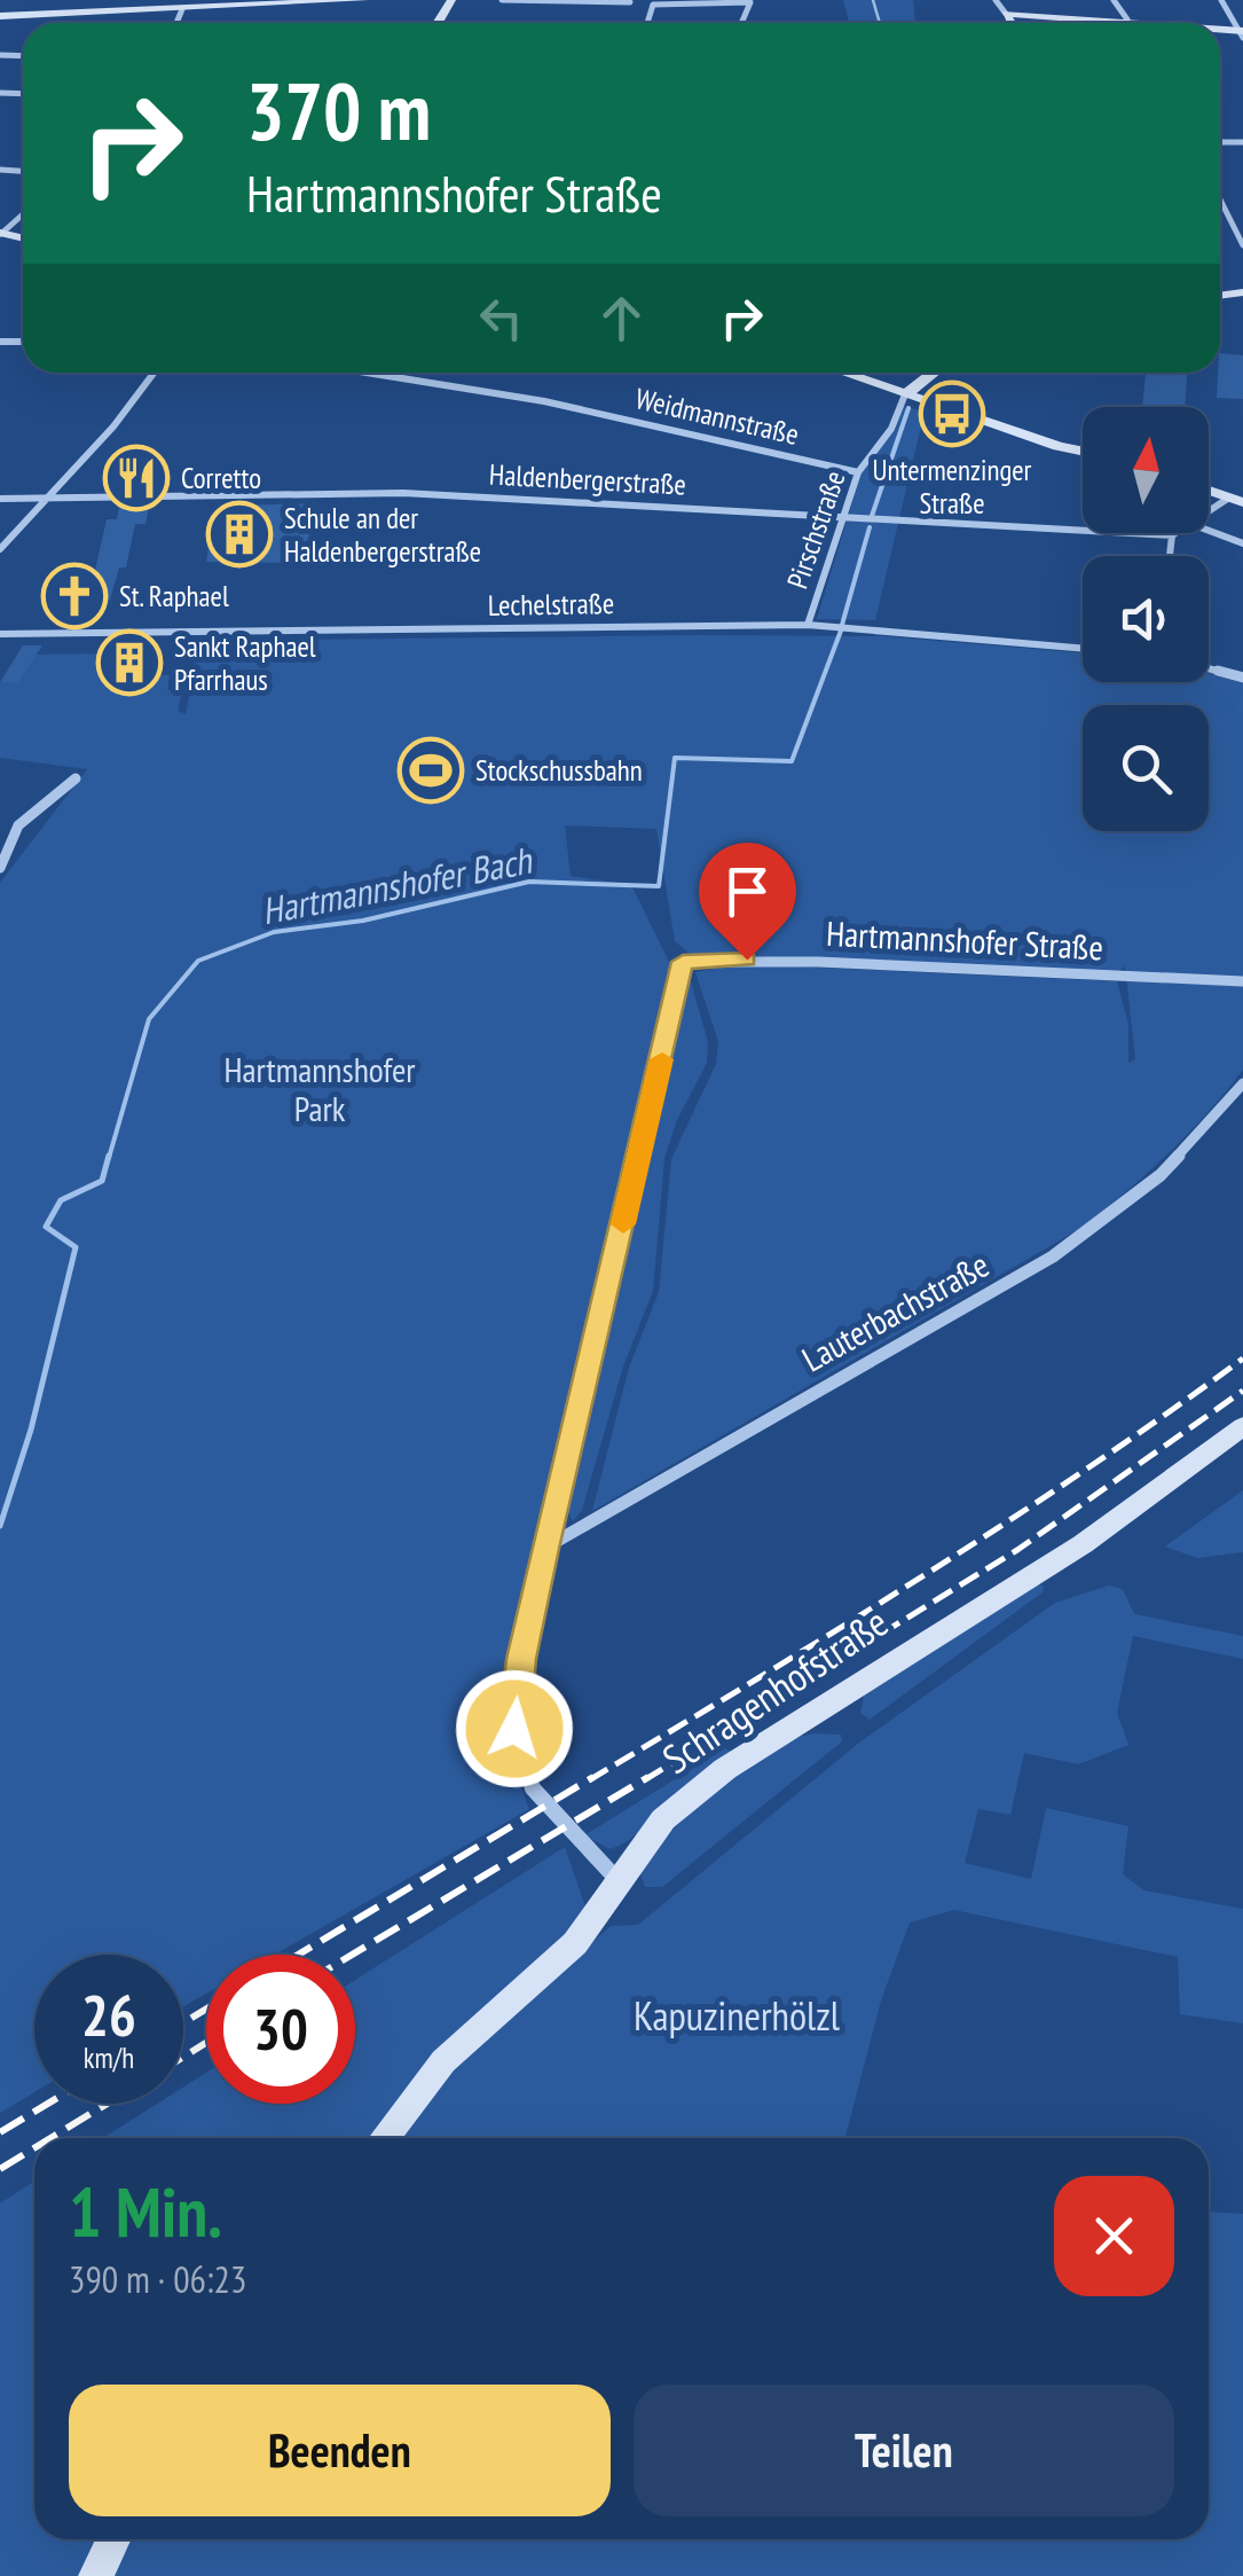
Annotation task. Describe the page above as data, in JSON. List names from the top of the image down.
{
  "streets": {
    "street": [
      "Weidmannstraße",
      "Haldenbergerstraße",
      "Pirschstraße",
      "Lechelstraße",
      "Hartmannshofer Straße",
      "Lauterbachstraße",
      "Schragenhofstraße"
    ]
  },
  "crossings": [
    ["Weidmannstraße", "Pirschstraße"],
    ["Haldenbergerstraße", "Pirschstraße"],
    ["Pirschstraße", "Lechelstraße"],
    ["Hartmannshofer Straße", "Lauterbachstraße"]
  ],
  "water": ["Hartmannshofer Bach"],
  "parks": ["Hartmannshofer Park", "Kapuzinerhölzl"],
  "places": {
    "bus stop": ["Untermenzinger Straße"],
    "restaurant": ["Corretto"],
    "building": ["Schule an der Haldenbergerstraße", "Sankt Raphael Pfarrhaus"],
    "church": ["St. Raphael"],
    "sports": ["Stockschussbahn"]
  },
  "north": "top",
  "page": {
    "turn": ["370 m", "Hartmannshofer Straße"],
    "speed": "26 km/h",
    "limit": "30",
    "heading": ["1 Min.", "390 m · 06:23"],
    "buttons": ["Beenden", "Teilen"]
  }
}
